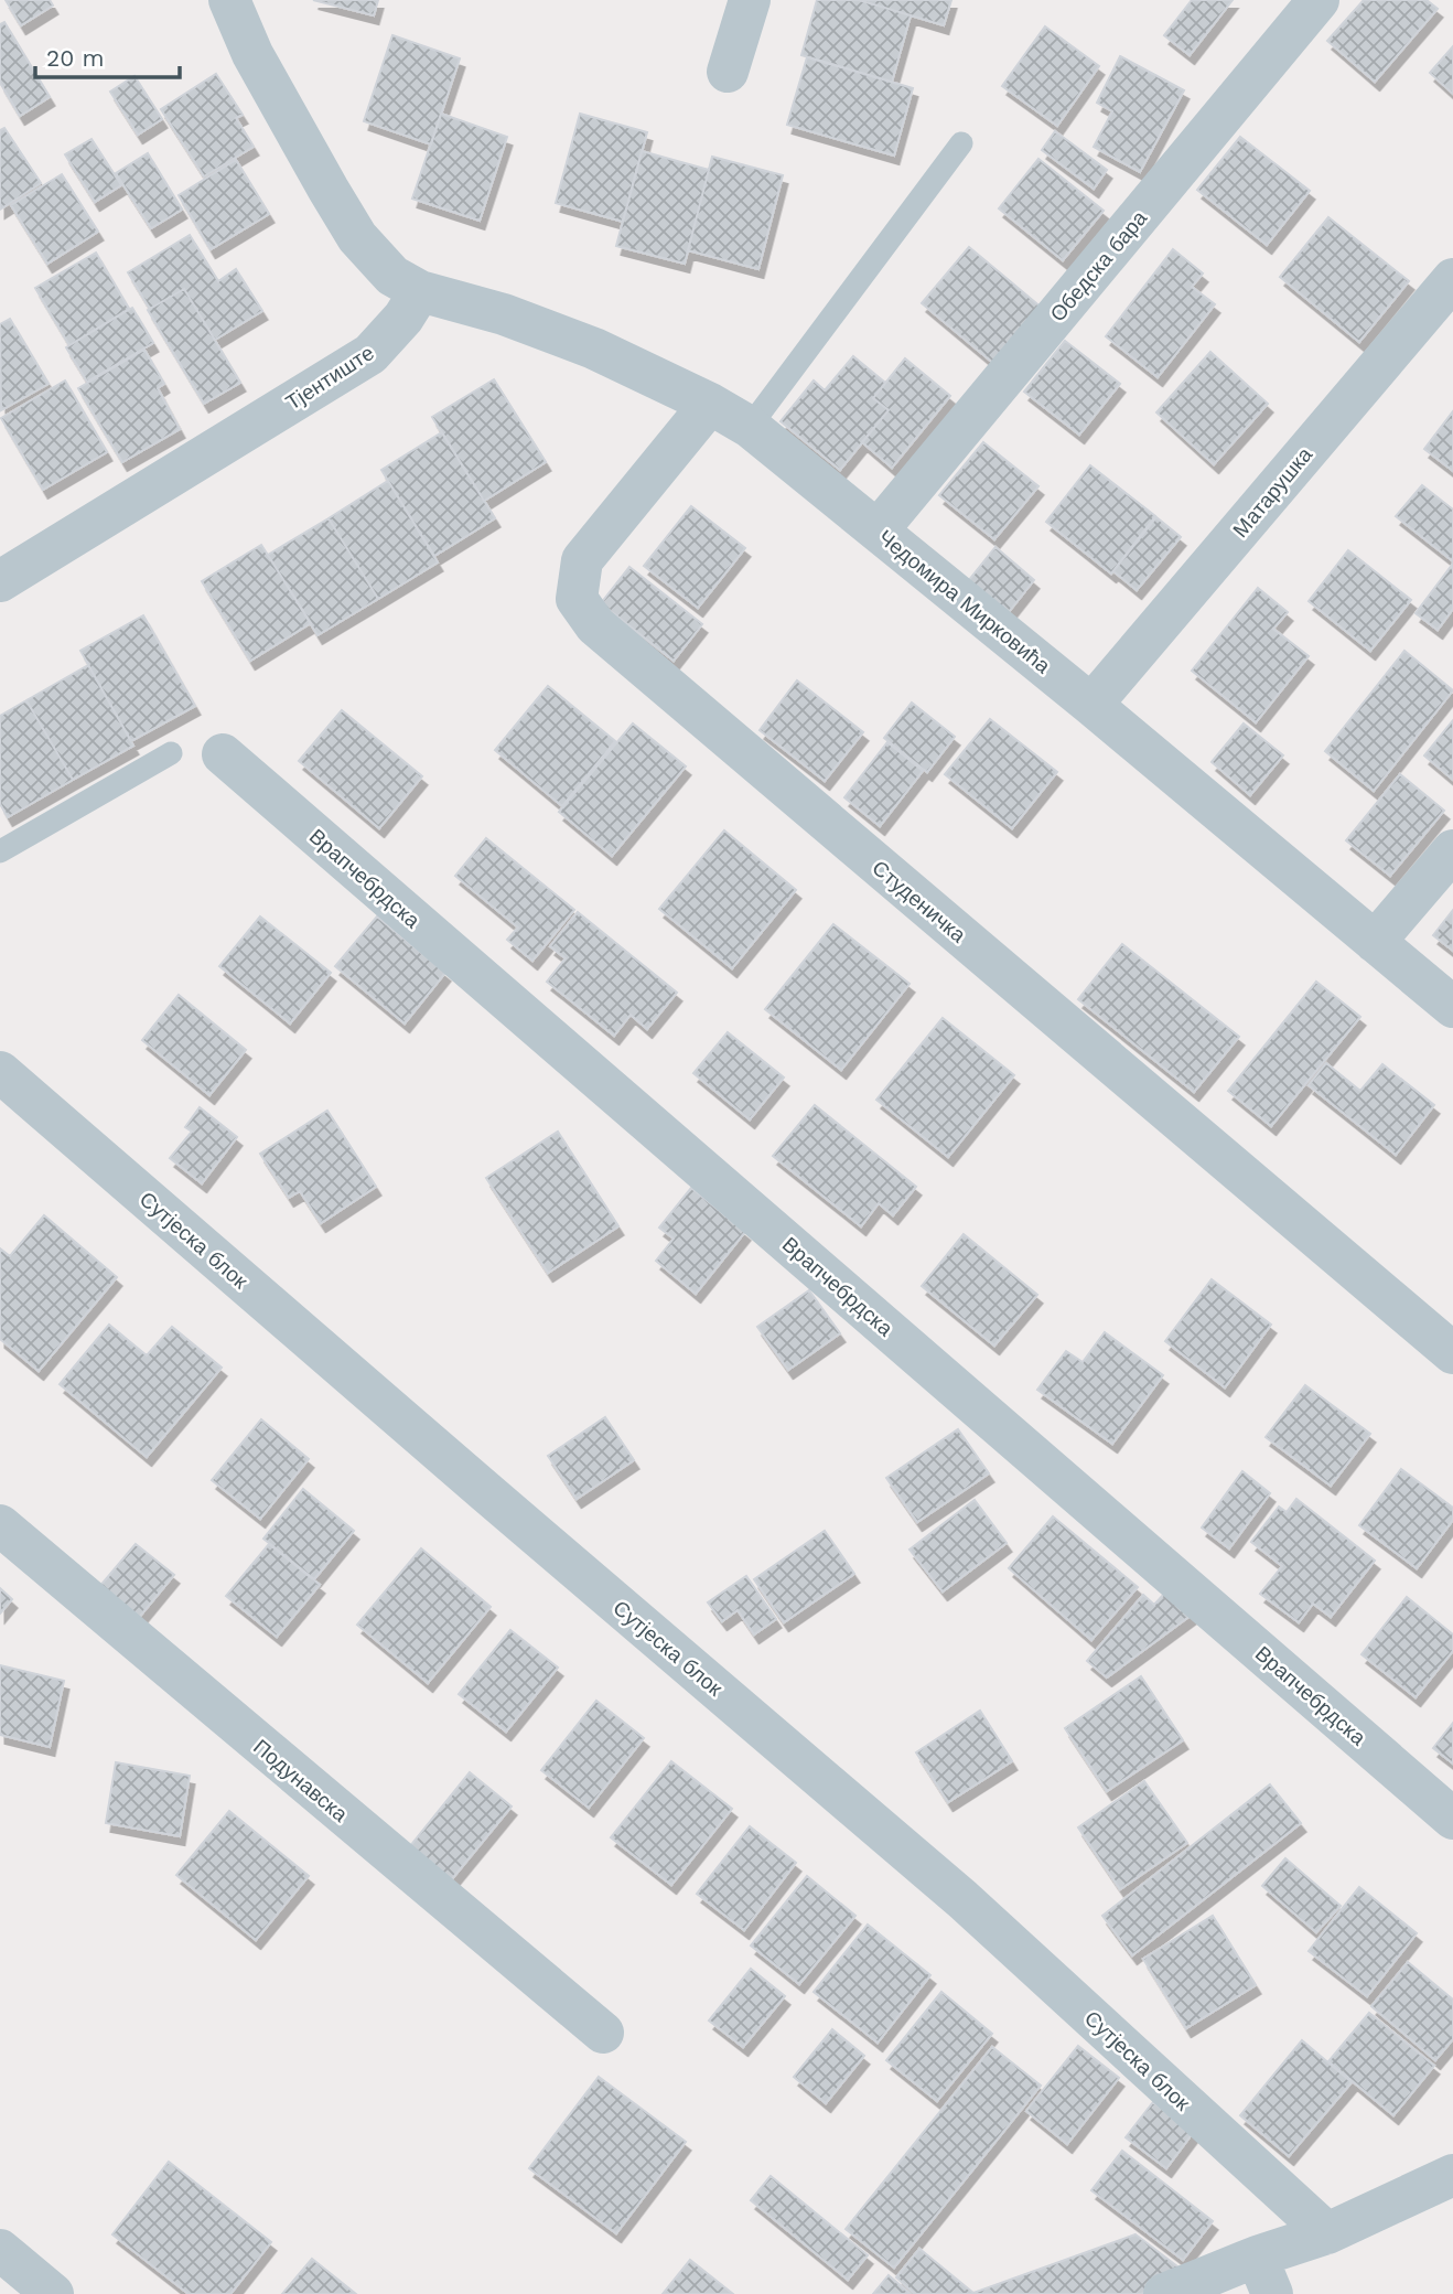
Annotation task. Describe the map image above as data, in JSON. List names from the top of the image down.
{
  "streets": {
    "street": [
      "Обедска бара",
      "Тјентиште",
      "Матарушка",
      "Чедомира Мирковића",
      "Врапчебрдска",
      "Студеничка",
      "Сутјеска блок",
      "Подунавска"
    ]
  },
  "crossings": [
    ["Обедска бара", "Чедомира Мирковића"],
    ["Тјентиште", "Чедомира Мирковића"],
    ["Матарушка", "Чедомира Мирковића"],
    ["Чедомира Мирковића", "Студеничка"]
  ],
  "scale_bar": "20 m"
}
